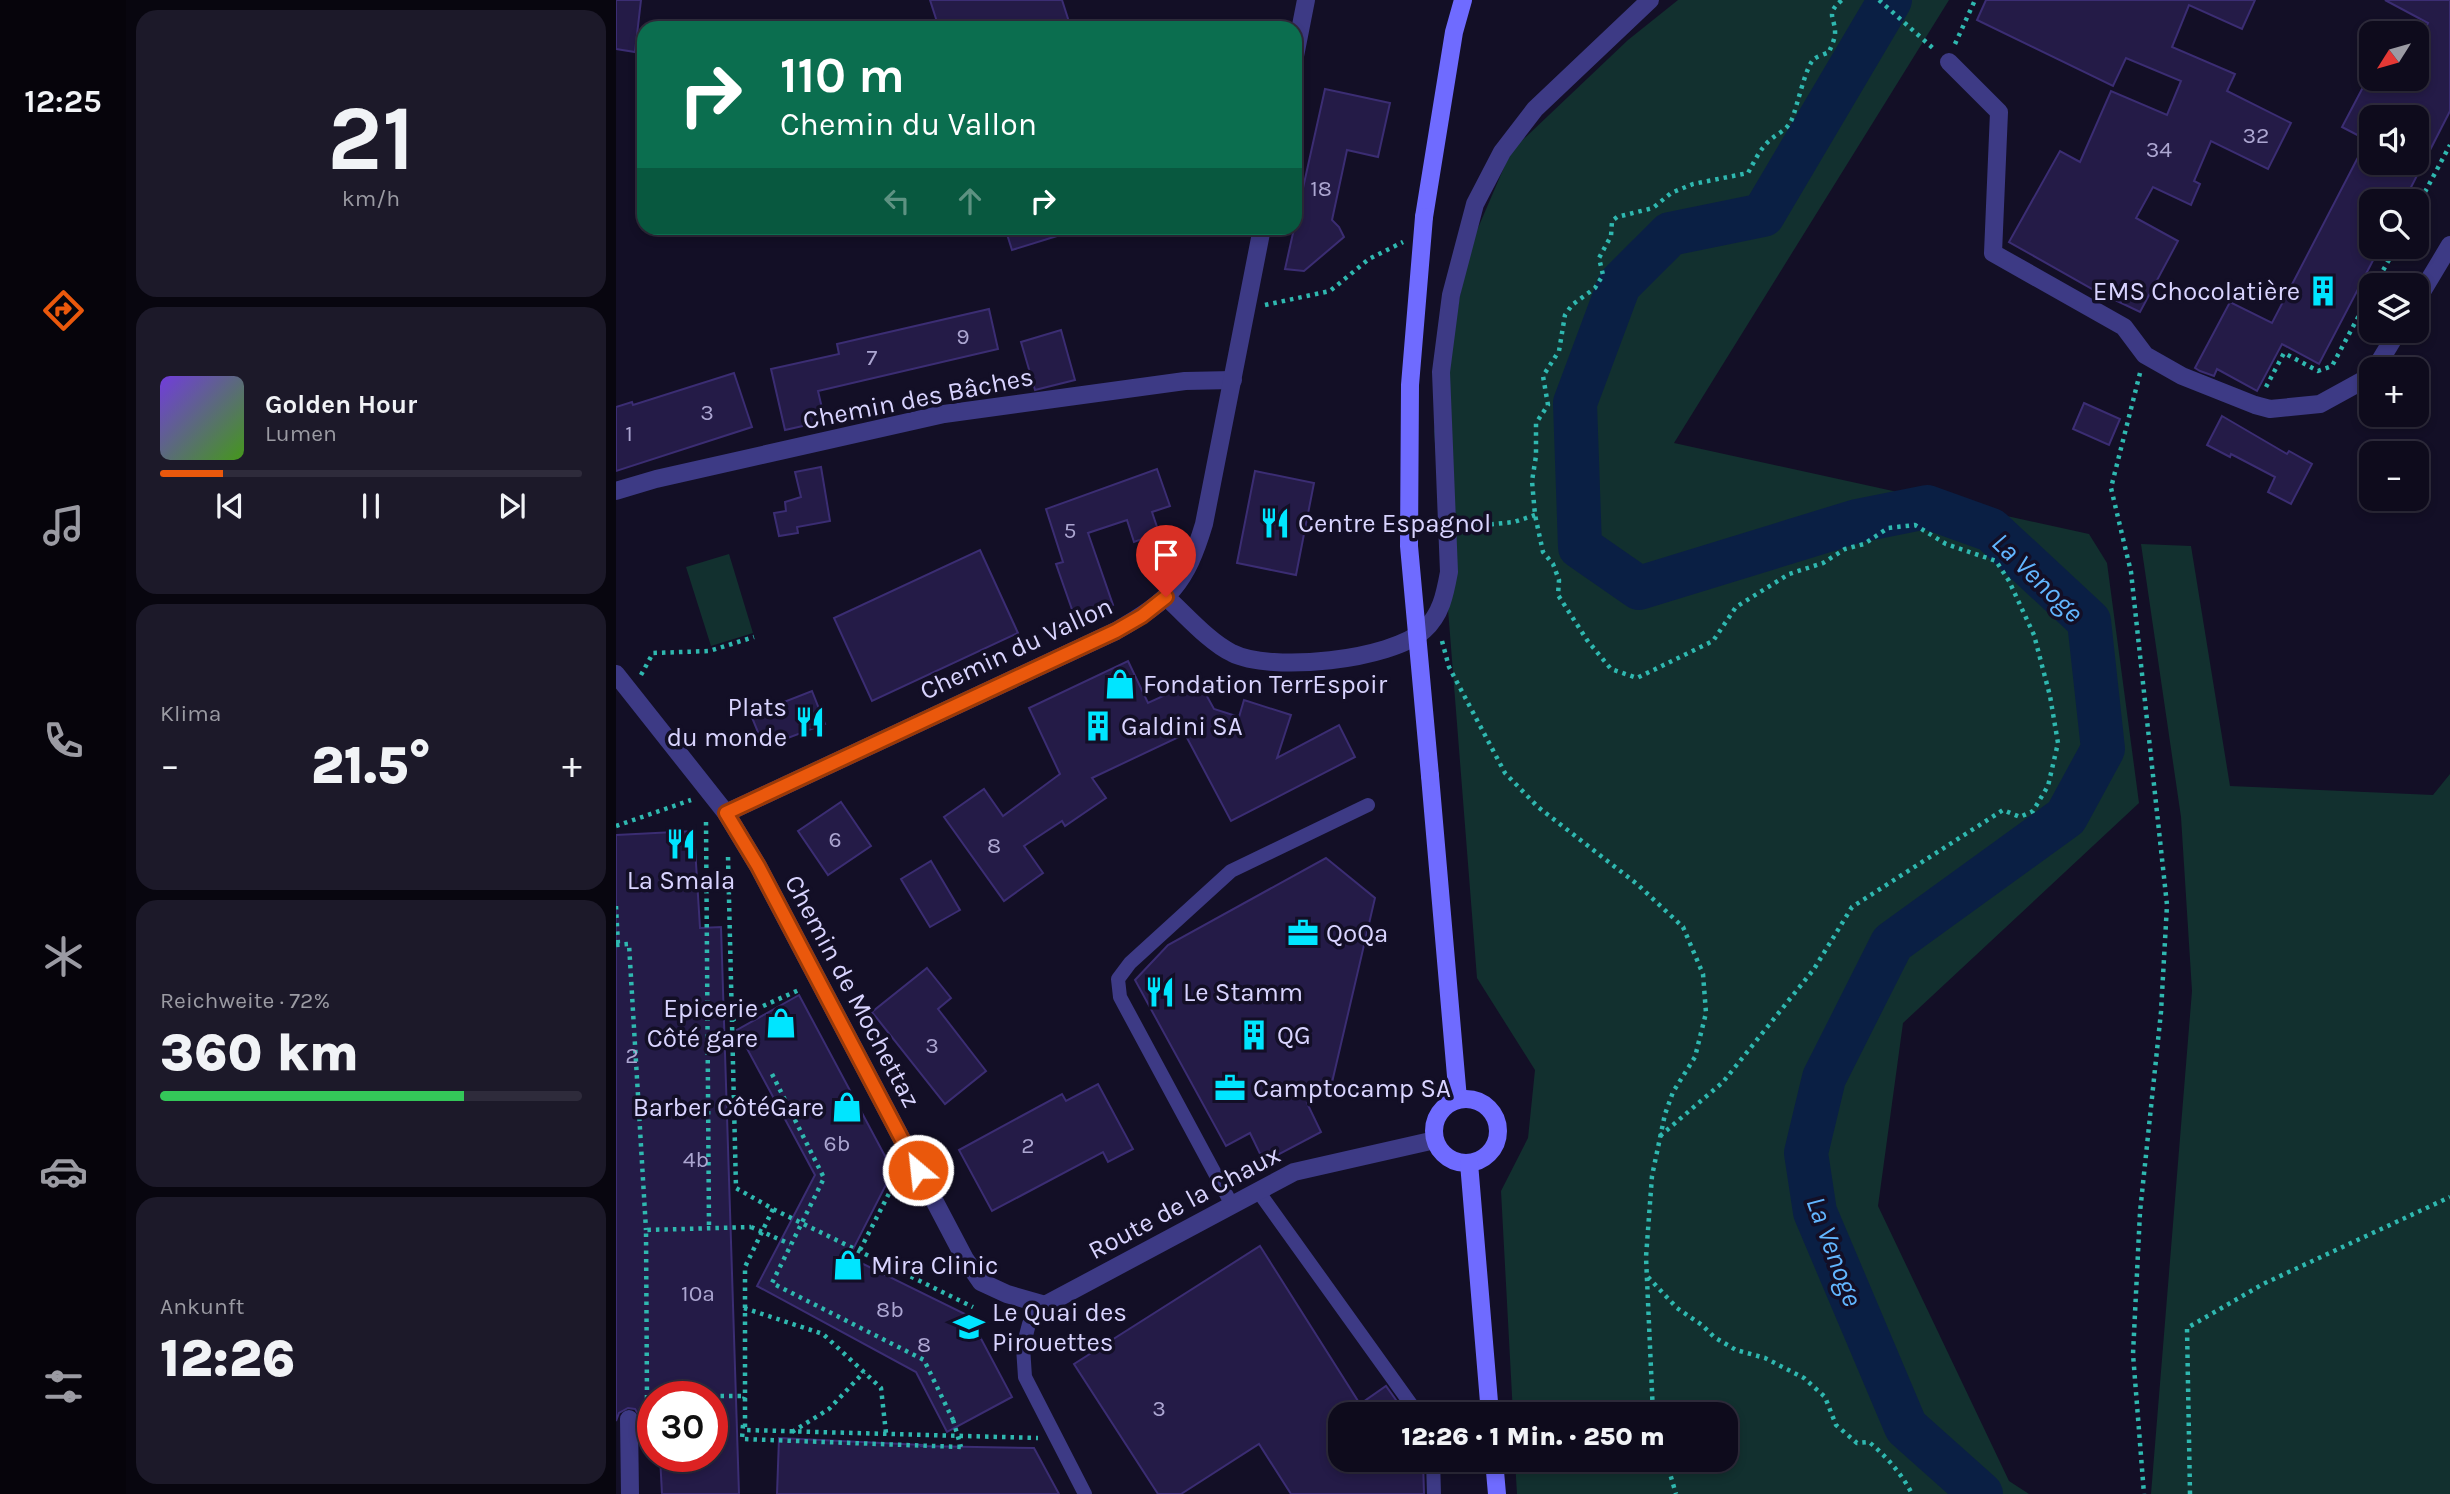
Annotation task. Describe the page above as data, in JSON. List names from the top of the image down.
{
  "streets": {
    "street": [
      "Chemin des Bâches",
      "Chemin du Vallon",
      "Chemin de Mochettaz",
      "Route de la Chaux"
    ]
  },
  "crossings": [
    ["Chemin des Bâches", "Chemin du Vallon"],
    ["Chemin du Vallon", "Chemin de Mochettaz"],
    ["Chemin de Mochettaz", "Route de la Chaux"]
  ],
  "water": ["La Venoge"],
  "places": {
    "building": ["EMS Chocolatière", "Galdini SA", "QG"],
    "restaurant": [
      "Centre Espagnol",
      "Plats du monde",
      "La Smala",
      "Le Stamm"
    ],
    "shop": [
      "Fondation TerrEspoir",
      "Epicerie Côté gare",
      "Barber CôtéGare",
      "Mira Clinic"
    ],
    "office": ["QoQa", "Camptocamp SA"],
    "school or university": ["Le Quai des Pirouettes"]
  },
  "house_numbers": [
    "32",
    "34",
    "18",
    "9",
    "7",
    "3",
    "1",
    "5",
    "6",
    "8",
    "3",
    "2",
    "6b",
    "2",
    "4b",
    "10a",
    "8b",
    "8",
    "3"
  ],
  "north": "bottom left",
  "page": {
    "tabs": "12:25",
    "tile": [
      ["21", "km/h"],
      "Klima",
      ["Reichweite · 72%", "360 km"],
      ["Ankunft", "12:26"]
    ],
    "map_buttons": ["+", "−"],
    "turn": ["110 m", "Chemin du Vallon"],
    "song": ["Golden Hour", "Lumen"],
    "heat": ["−", "21.5°", "+"],
    "limit": "30",
    "trip": "12:26 · 1 Min. · 250 m"
  }
}
